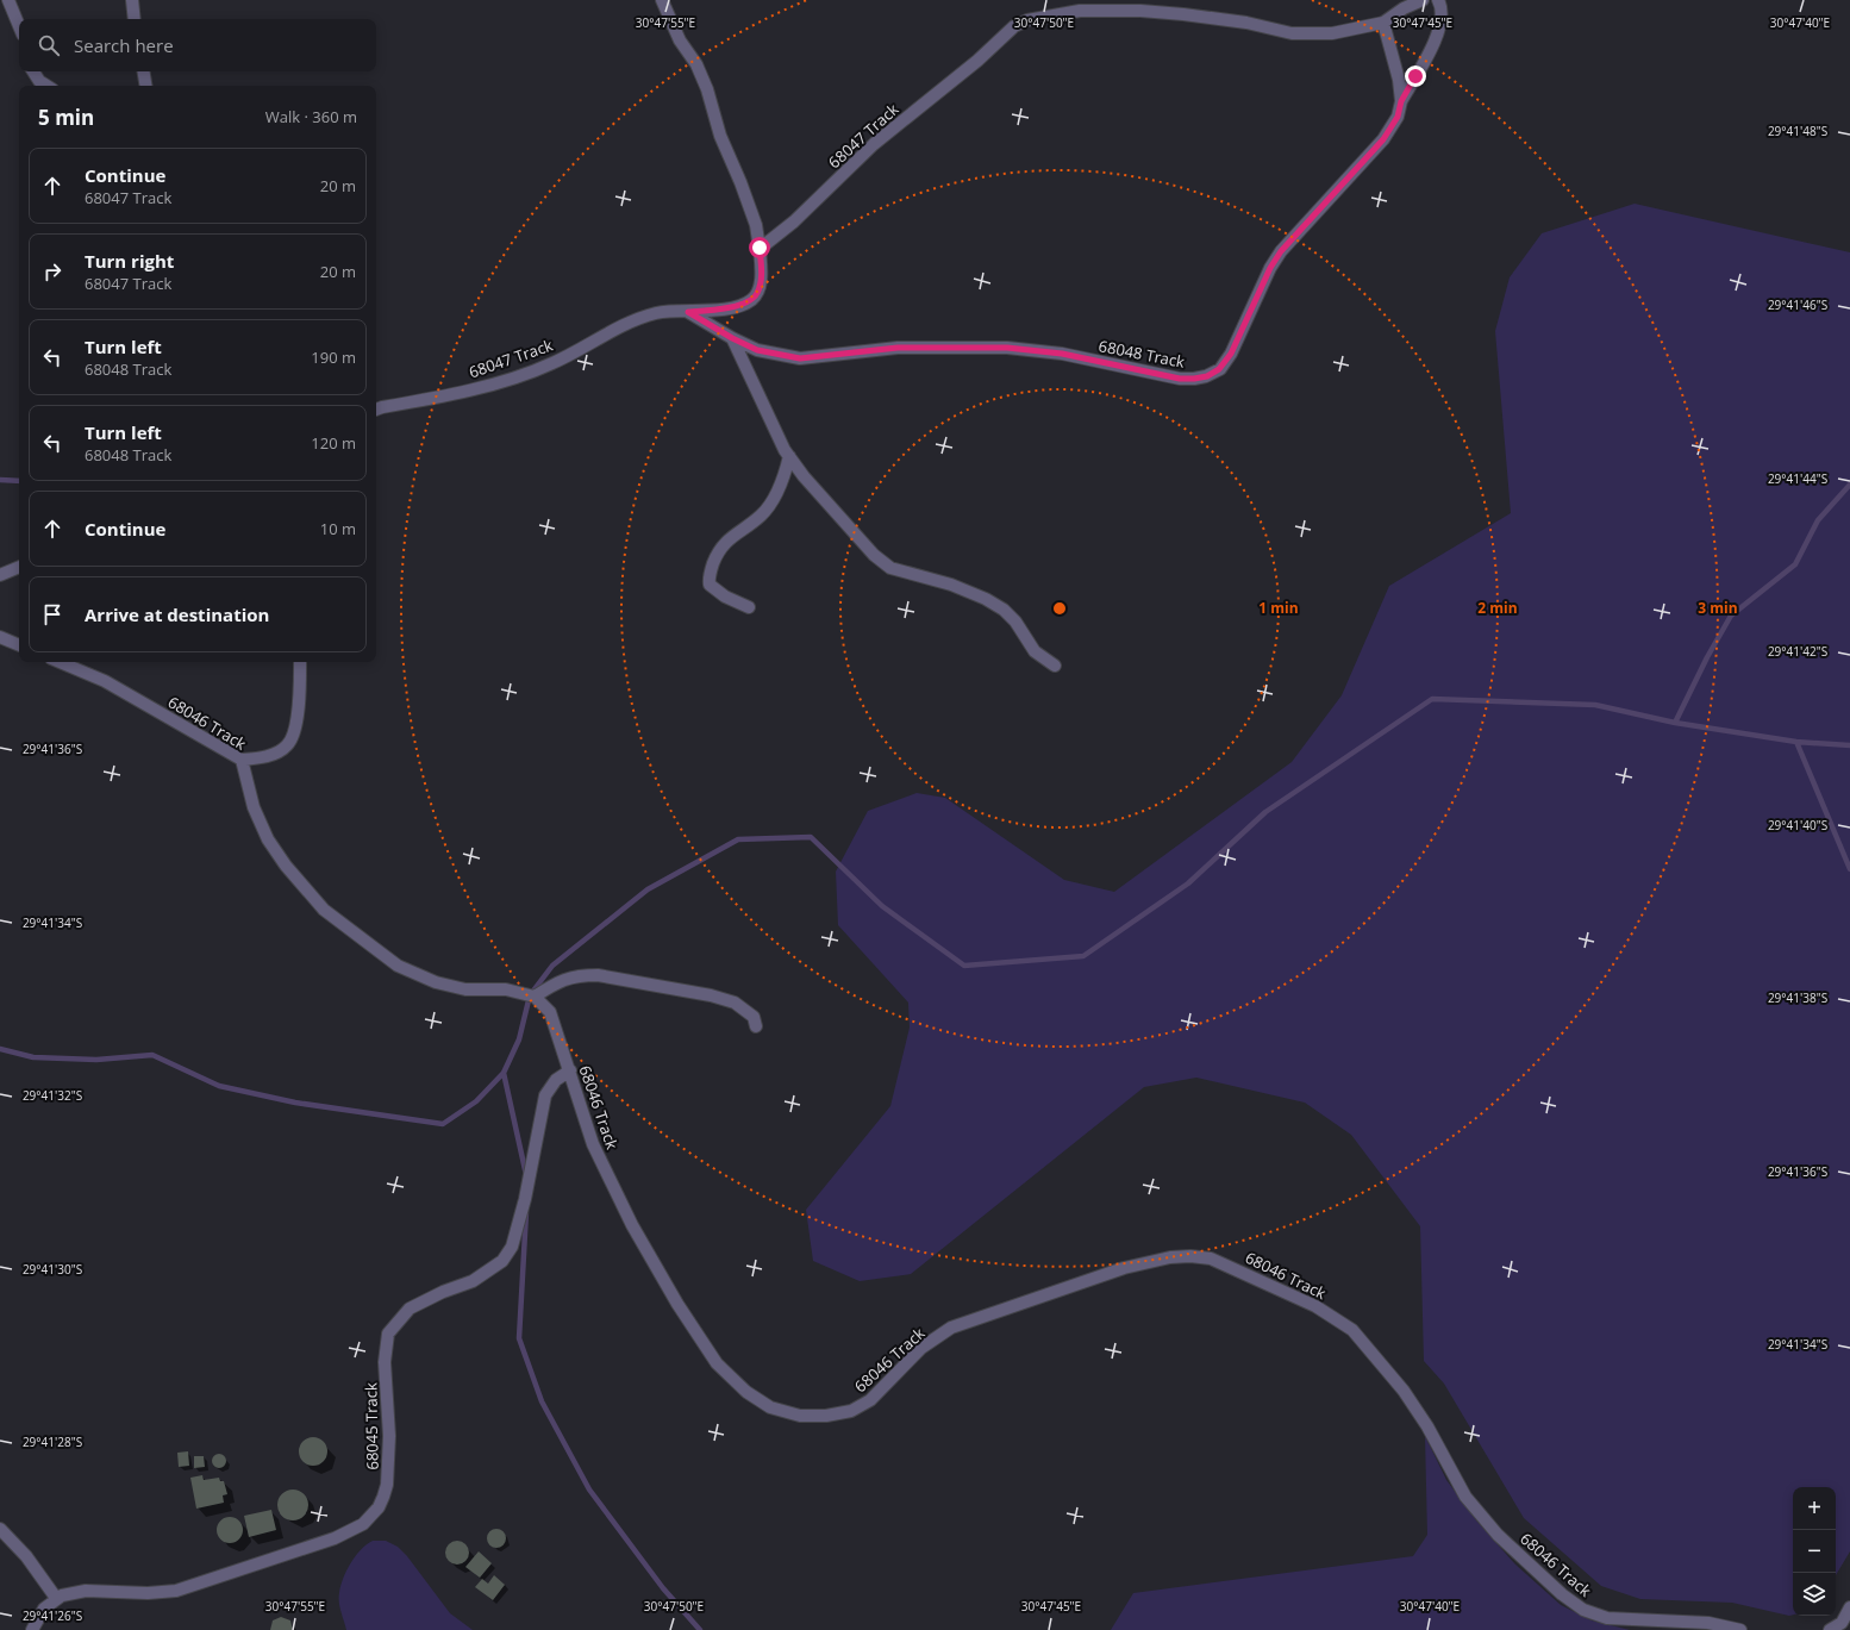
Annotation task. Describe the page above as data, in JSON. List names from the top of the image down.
{
  "streets": {
    "street": [
      "68047 Track",
      "68048 Track",
      "68046 Track",
      "68045 Track"
    ]
  },
  "crossings": [
    ["68047 Track", "68048 Track"],
    ["68046 Track", "68045 Track"]
  ],
  "page": {
    "search": "Search here",
    "heading": ["5 min", "Walk · 360 m"],
    "list": [
      ["Continue", "68047 Track", "20 m"],
      ["Turn right", "68047 Track", "20 m"],
      ["Turn left", "68048 Track", "190 m"],
      ["Turn left", "68048 Track", "120 m"],
      ["Continue", "10 m"],
      "Arrive at destination"
    ],
    "map_buttons": ["+", "−"]
  },
  "coordinates": [
    "30°47'55\"E",
    "30°47'50\"E",
    "30°47'45\"E",
    "30°47'40\"E",
    "29°41'48\"S",
    "29°41'46\"S",
    "29°41'44\"S",
    "29°41'42\"S",
    "29°41'36\"S",
    "29°41'40\"S",
    "29°41'34\"S",
    "29°41'38\"S",
    "29°41'32\"S",
    "29°41'30\"S",
    "29°41'28\"S",
    "29°41'26\"S"
  ],
  "rings": ["1 min", "2 min", "3 min"]
}
